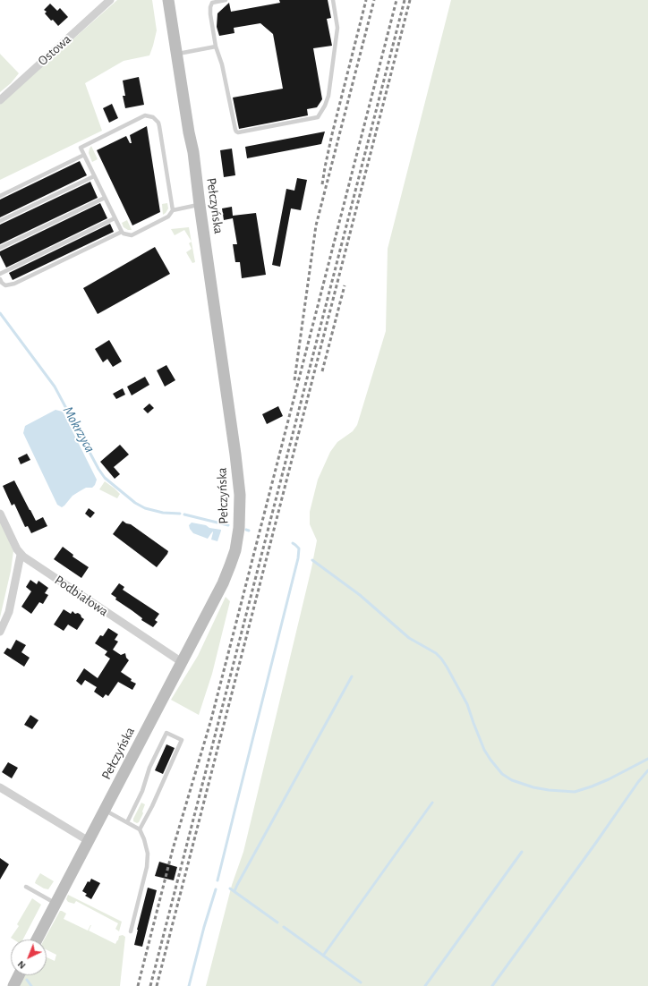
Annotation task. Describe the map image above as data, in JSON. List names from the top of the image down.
{
  "streets": {
    "main road": ["Pełczyńska"],
    "street": ["Ostowa", "Podbiałowa"]
  },
  "crossings": [
    ["Pełczyńska", "Podbiałowa"]
  ],
  "water": ["Mokrzyca"],
  "north": "bottom left"
}
